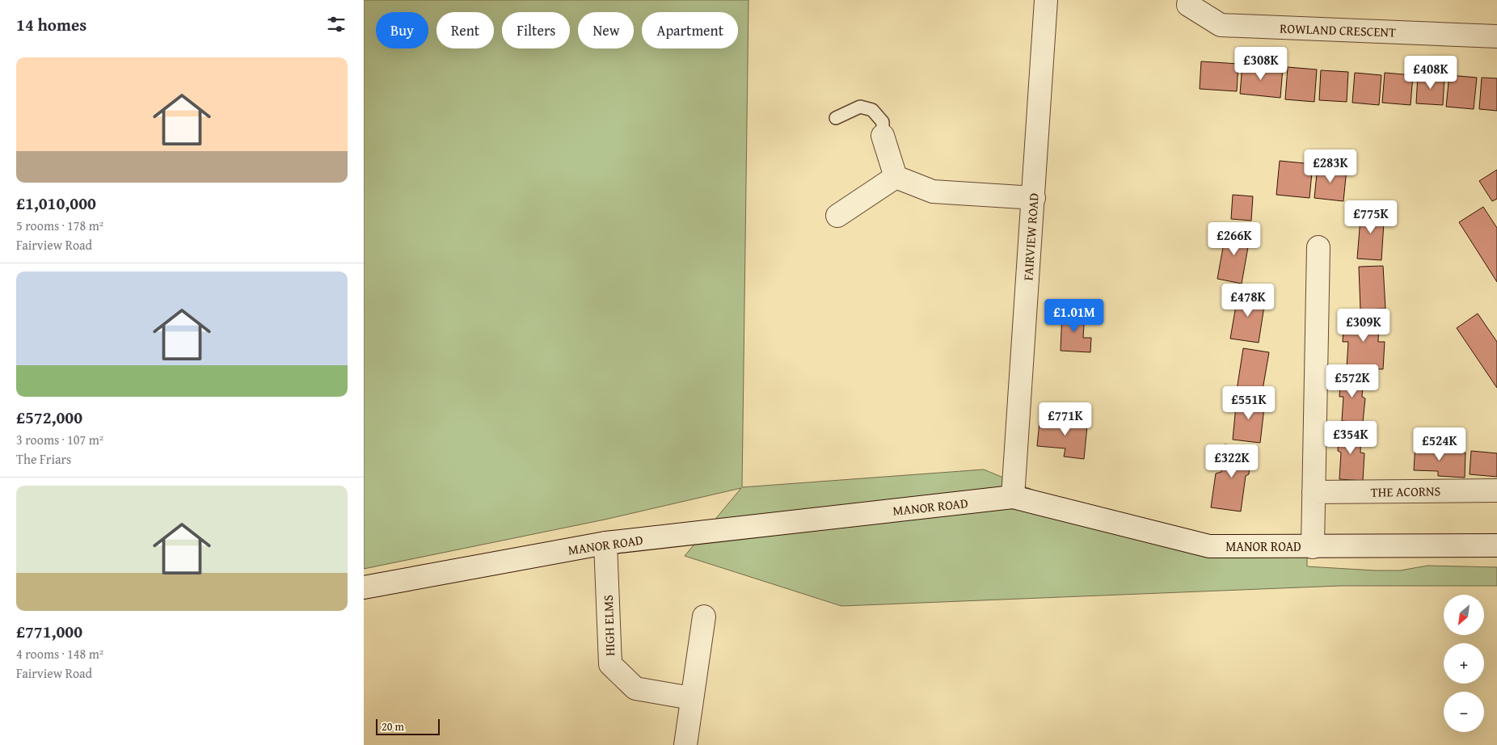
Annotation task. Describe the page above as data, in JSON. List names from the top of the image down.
{
  "streets": {
    "street": [
      "ROWLAND CRESCENT",
      "FAIRVIEW ROAD",
      "THE ACORNS",
      "MANOR ROAD",
      "HIGH ELMS"
    ]
  },
  "crossings": [
    ["FAIRVIEW ROAD", "MANOR ROAD"],
    ["MANOR ROAD", "HIGH ELMS"]
  ],
  "scale_bar": "20 m",
  "north": "bottom left",
  "page": {
    "heading": "14 homes",
    "chip": [
      "Buy",
      "Rent",
      "Filters",
      "New",
      "Apartment"
    ],
    "price": [
      "£308K",
      "£408K",
      "£283K",
      "£775K",
      "£266K",
      "£478K",
      "£1.01M",
      "£309K",
      "£572K",
      "£551K",
      "£771K",
      "£354K",
      "£524K",
      "£322K"
    ],
    "list": [
      {
        "name": "£1,010,000",
        "note": "5 rooms · 178 m² · Fairview Road"
      },
      {
        "name": "£572,000",
        "note": "3 rooms · 107 m² · The Friars"
      },
      {
        "name": "£771,000",
        "note": "4 rooms · 148 m² · Fairview Road"
      }
    ],
    "map_buttons": ["+", "−"],
    "scale": "20 m"
  }
}
